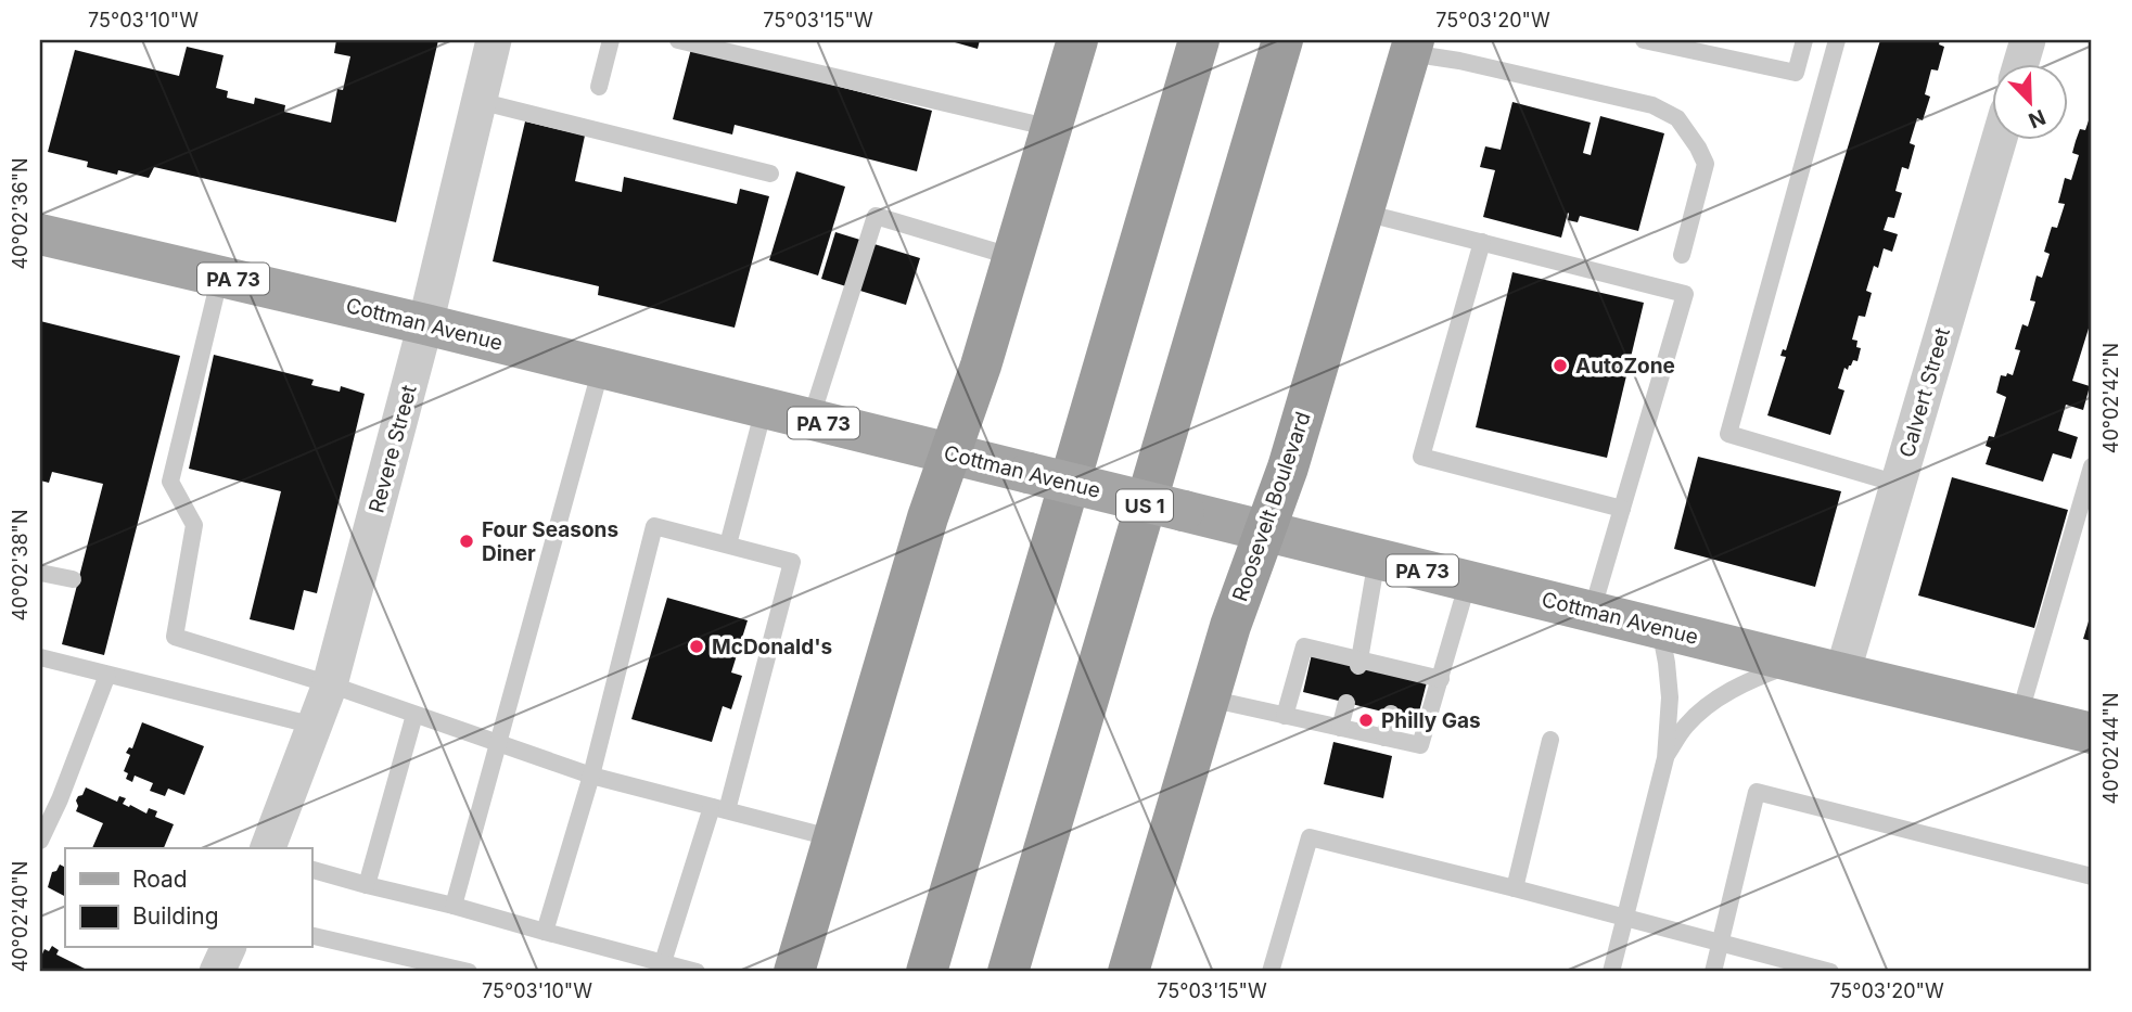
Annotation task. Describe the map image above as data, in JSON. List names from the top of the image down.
{
  "streets": {
    "highway": ["US 1", "Roosevelt Boulevard"],
    "main road": ["PA 73", "Cottman Avenue"],
    "street": ["Calvert Street", "Revere Street"]
  },
  "crossings": [
    ["Cottman Avenue", "Calvert Street"],
    ["Cottman Avenue", "Revere Street"],
    ["Cottman Avenue", "Roosevelt Boulevard"]
  ],
  "places": [
    "AutoZone",
    "Four Seasons Diner",
    "McDonald's",
    "Philly Gas"
  ],
  "legend": ["Road", "Building"],
  "north": "bottom right",
  "coordinates": [
    "75°03'10\"W",
    "75°03'15\"W",
    "75°03'20\"W",
    "40°02'36\"N",
    "40°02'42\"N",
    "40°02'38\"N",
    "40°02'44\"N",
    "40°02'40\"N"
  ]
}
